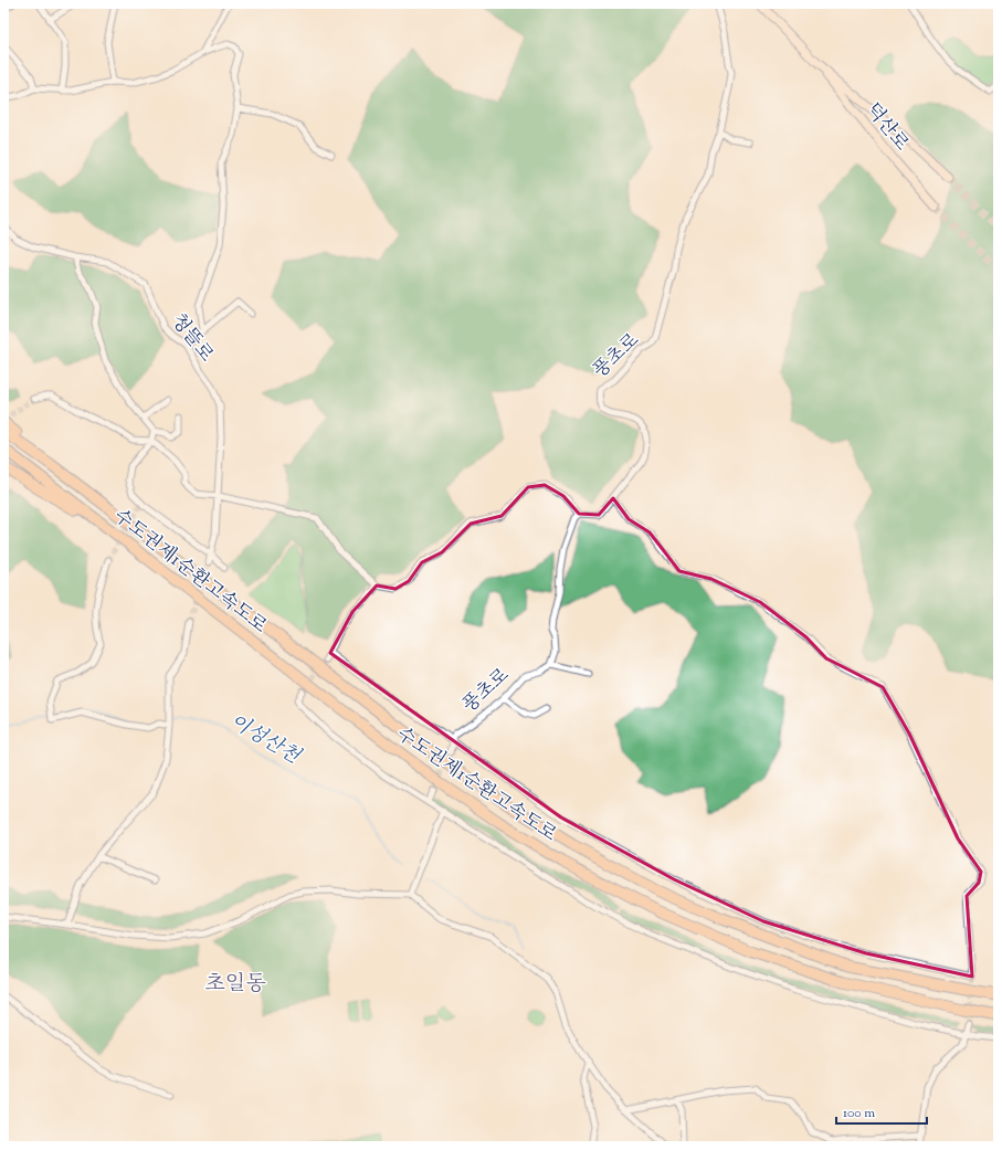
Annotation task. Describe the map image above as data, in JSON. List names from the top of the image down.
{
  "streets": {
    "highway": ["수도권제1순환고속도로"],
    "main road": ["덕산로"],
    "street": ["청뜰로", "풍초로"]
  },
  "districts": ["초일동"],
  "water": ["이성산천"],
  "scale_bar": "100 m"
}
